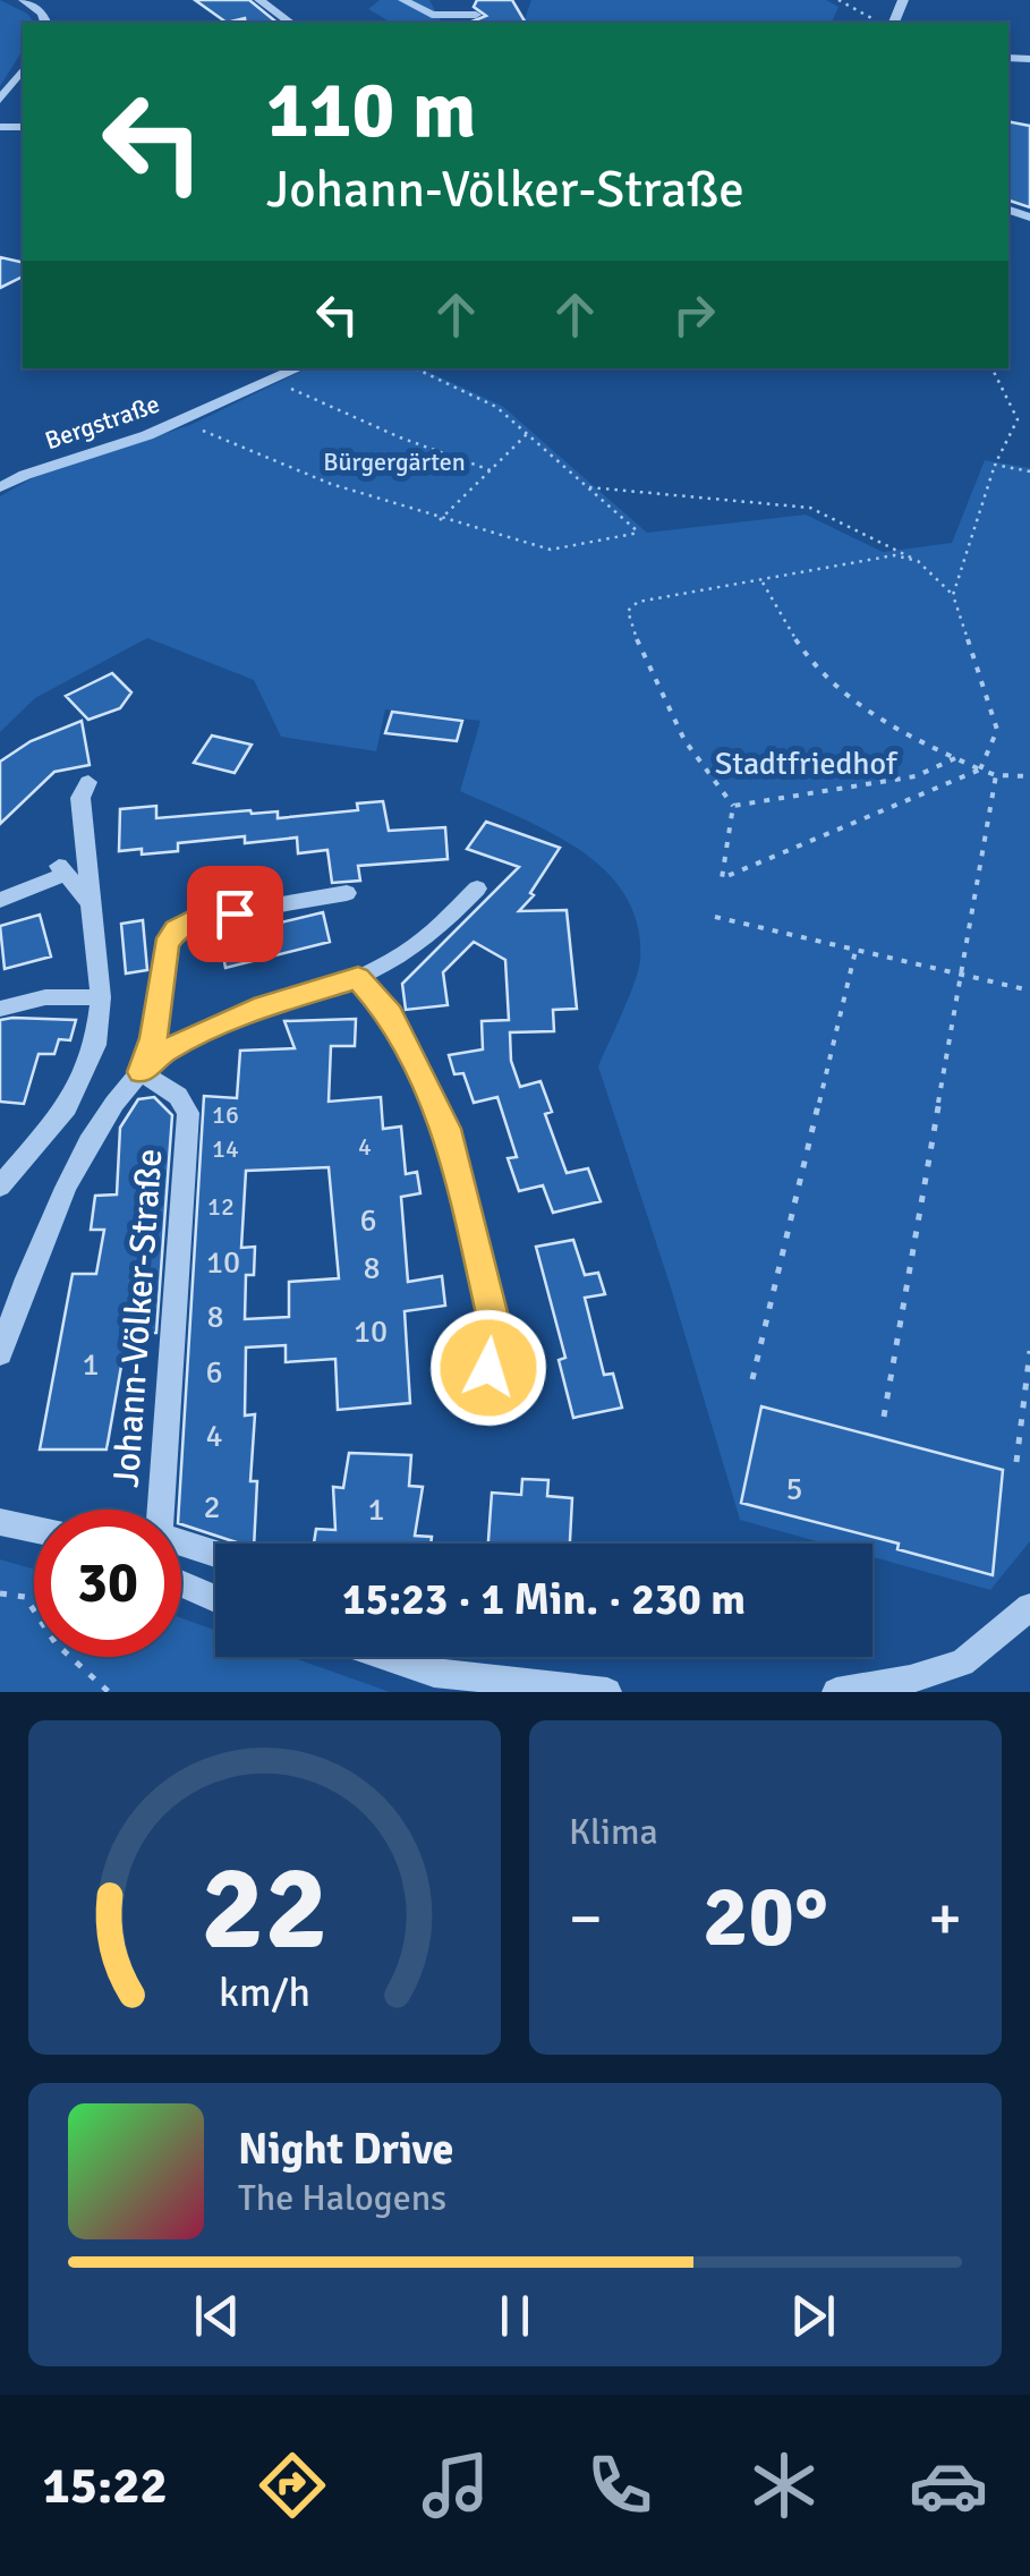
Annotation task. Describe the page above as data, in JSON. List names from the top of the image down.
{
  "streets": {
    "street": ["Bergstraße", "Johann-Völker-Straße"]
  },
  "parks": ["Bürgergärten", "Stadtfriedhof"],
  "house_numbers": [
    "16",
    "4",
    "14",
    "12",
    "6",
    "10",
    "8",
    "8",
    "10",
    "1",
    "6",
    "4",
    "5",
    "2",
    "1"
  ],
  "page": {
    "turn": ["110 m", "Johann-Völker-Straße"],
    "limit": "30",
    "trip": "15:23 · 1 Min. · 230 m",
    "tile": "Klima",
    "heat": ["−", "20°", "+"],
    "song": ["Night Drive", "The Halogens"],
    "tabs": "15:22",
    "gauge": ["22", "km/h"]
  }
}
